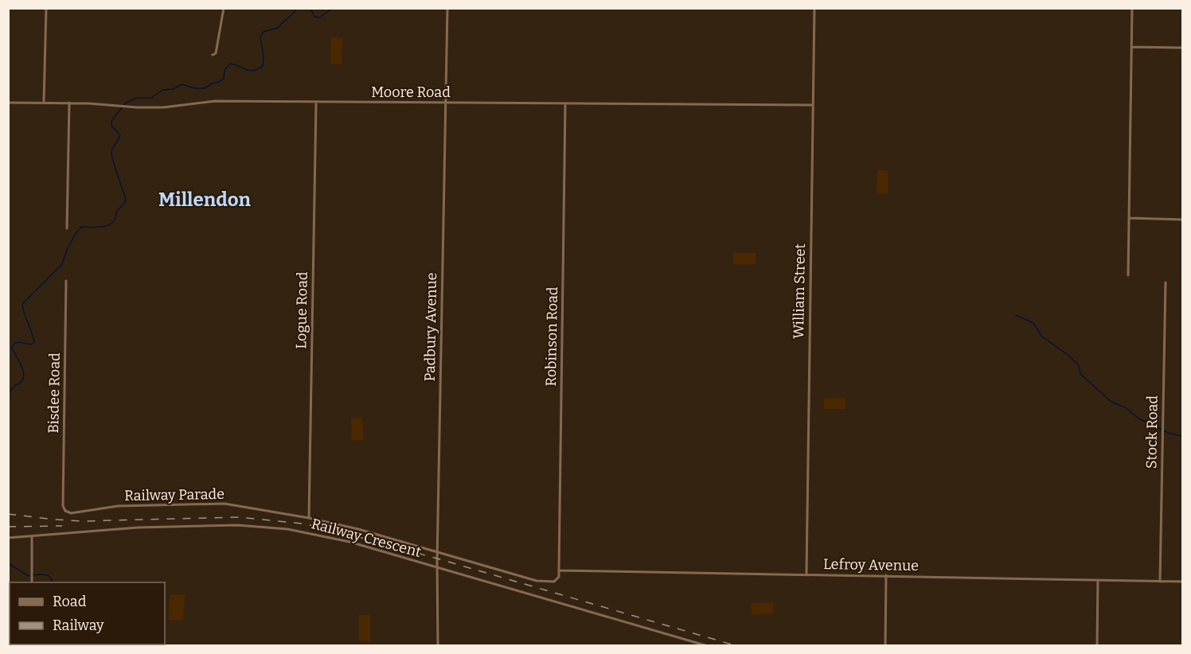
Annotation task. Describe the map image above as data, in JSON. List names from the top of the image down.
{
  "streets": {
    "street": [
      "Moore Road",
      "William Street",
      "Logue Road",
      "Padbury Avenue",
      "Robinson Road",
      "Bisdee Road",
      "Stock Road",
      "Railway Parade",
      "Railway Crescent",
      "Lefroy Avenue"
    ]
  },
  "crossings": [
    ["Moore Road", "William Street"],
    ["Moore Road", "Logue Road"],
    ["Moore Road", "Padbury Avenue"],
    ["Moore Road", "Robinson Road"],
    ["William Street", "Lefroy Avenue"],
    ["Logue Road", "Railway Parade"],
    ["Padbury Avenue", "Railway Parade"],
    ["Padbury Avenue", "Railway Crescent"],
    ["Robinson Road", "Railway Parade"],
    ["Robinson Road", "Lefroy Avenue"],
    ["Bisdee Road", "Railway Parade"],
    ["Stock Road", "Lefroy Avenue"],
    ["Railway Parade", "Lefroy Avenue"]
  ],
  "districts": ["Millendon"],
  "legend": ["Road", "Railway"]
}
